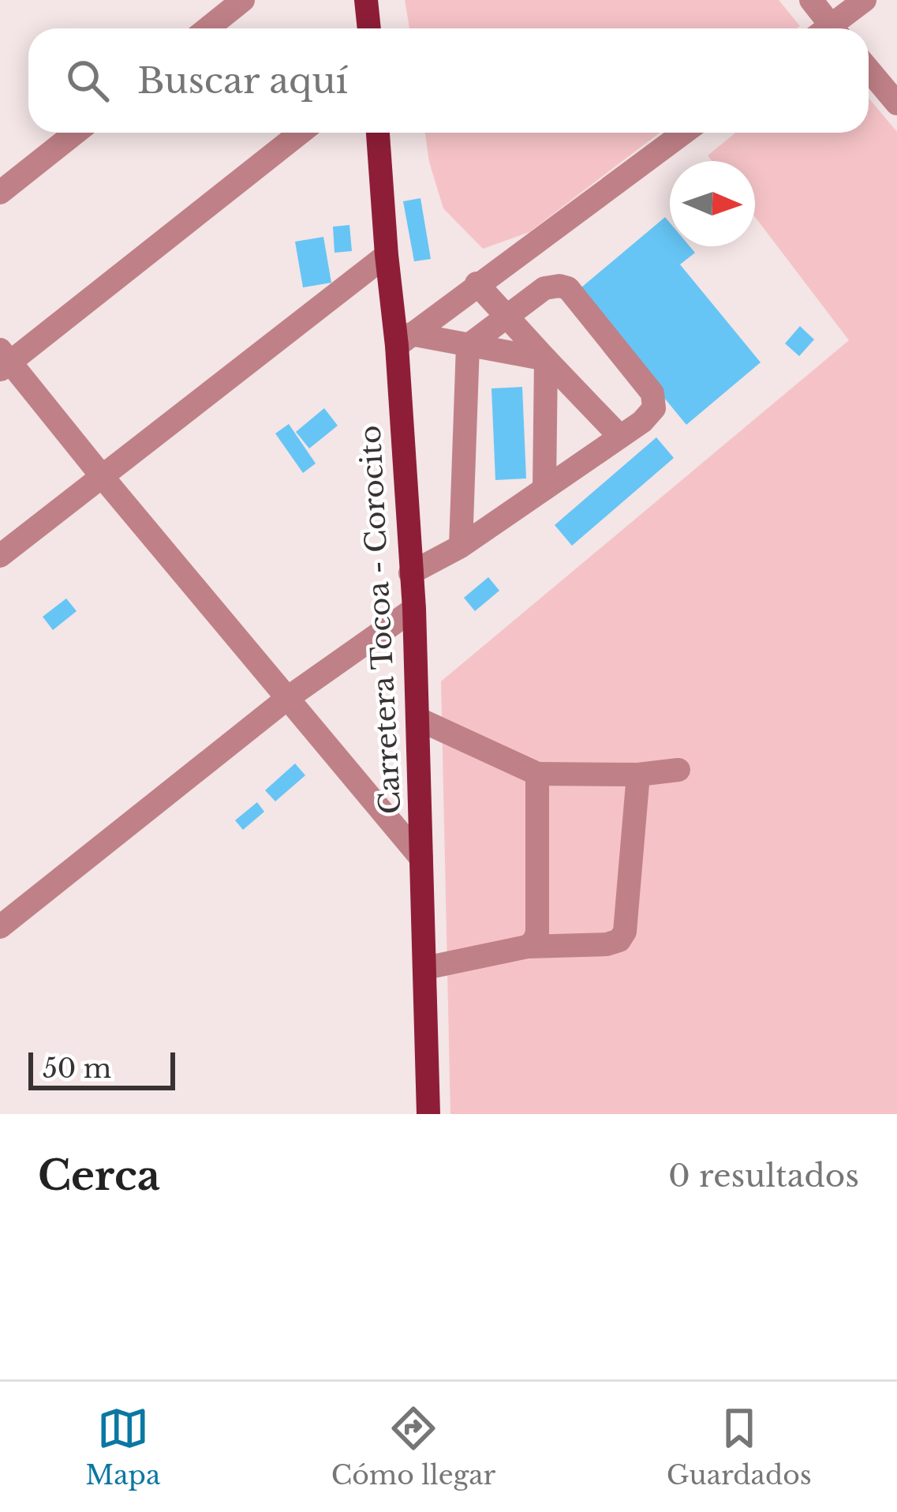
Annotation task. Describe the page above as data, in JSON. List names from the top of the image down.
{
  "streets": {
    "main road": ["Carretera Tocoa - Corocito"]
  },
  "scale_bar": "50 m",
  "north": "right",
  "page": {
    "search": "Buscar aquí",
    "scale": "50 m",
    "heading": ["Cerca", "0 resultados"],
    "nav": ["Mapa", "Cómo llegar", "Guardados"]
  }
}
